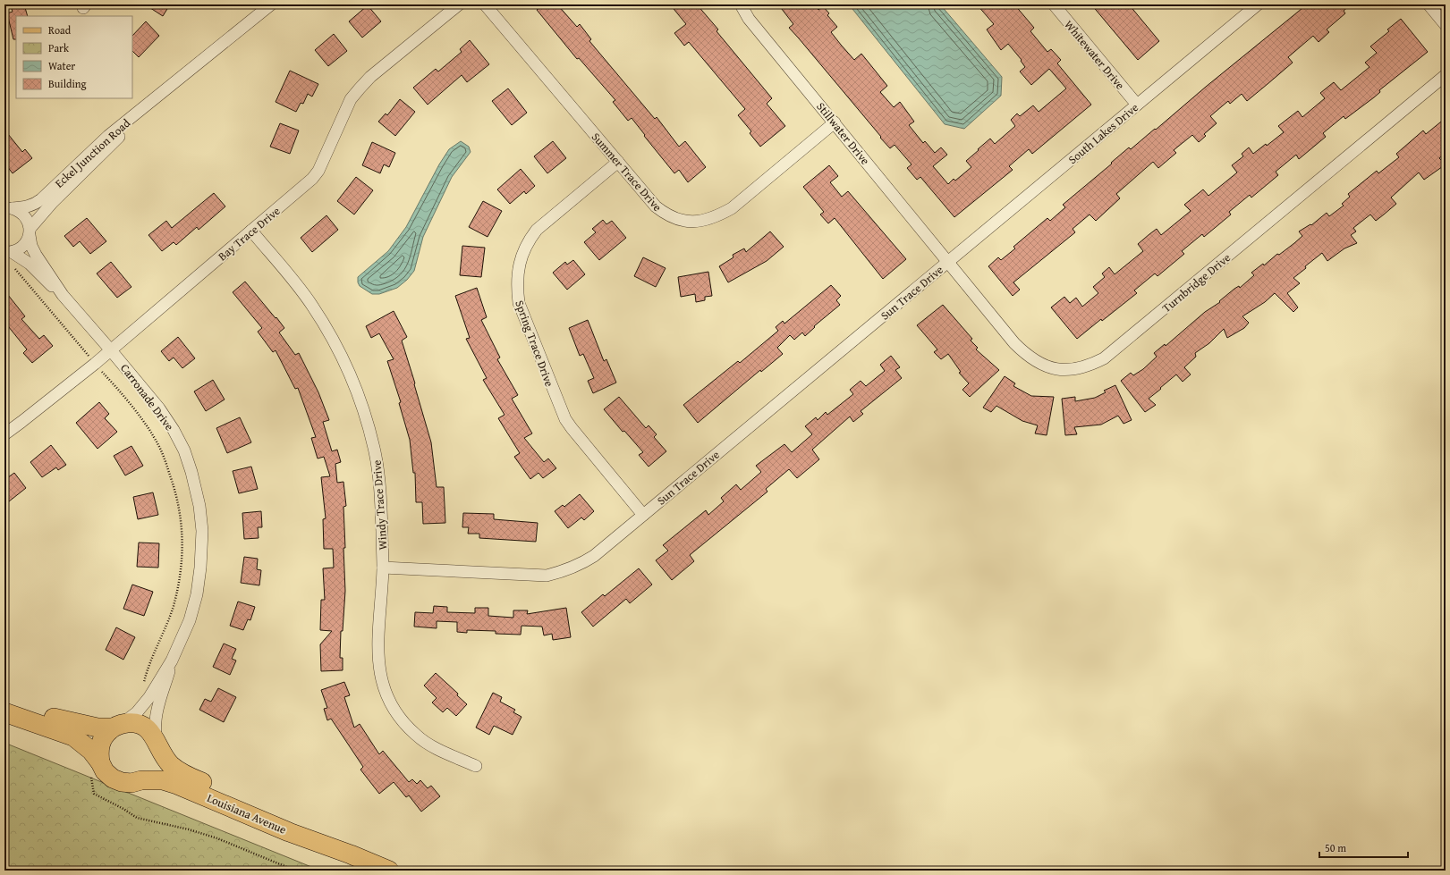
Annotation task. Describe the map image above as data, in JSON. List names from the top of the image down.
{
  "streets": {
    "main road": ["Louisiana Avenue"],
    "street": [
      "Whitewater Drive",
      "Stillwater Drive",
      "South Lakes Drive",
      "Eckel Junction Road",
      "Summer Trace Drive",
      "Bay Trace Drive",
      "Turnbridge Drive",
      "Sun Trace Drive",
      "Spring Trace Drive",
      "Carronade Drive",
      "Windy Trace Drive"
    ]
  },
  "crossings": [
    ["Whitewater Drive", "South Lakes Drive"],
    ["Stillwater Drive", "South Lakes Drive"],
    ["Stillwater Drive", "Summer Trace Drive"],
    ["Stillwater Drive", "Turnbridge Drive"],
    ["Stillwater Drive", "Sun Trace Drive"],
    ["South Lakes Drive", "Turnbridge Drive"],
    ["South Lakes Drive", "Sun Trace Drive"],
    ["Eckel Junction Road", "Carronade Drive"],
    ["Summer Trace Drive", "Spring Trace Drive"],
    ["Bay Trace Drive", "Carronade Drive"],
    ["Bay Trace Drive", "Windy Trace Drive"],
    ["Turnbridge Drive", "Sun Trace Drive"],
    ["Sun Trace Drive", "Spring Trace Drive"],
    ["Sun Trace Drive", "Windy Trace Drive"],
    ["Carronade Drive", "Louisiana Avenue"]
  ],
  "legend": [
    "Road",
    "Park",
    "Water",
    "Building"
  ],
  "scale_bar": "50 m"
}
